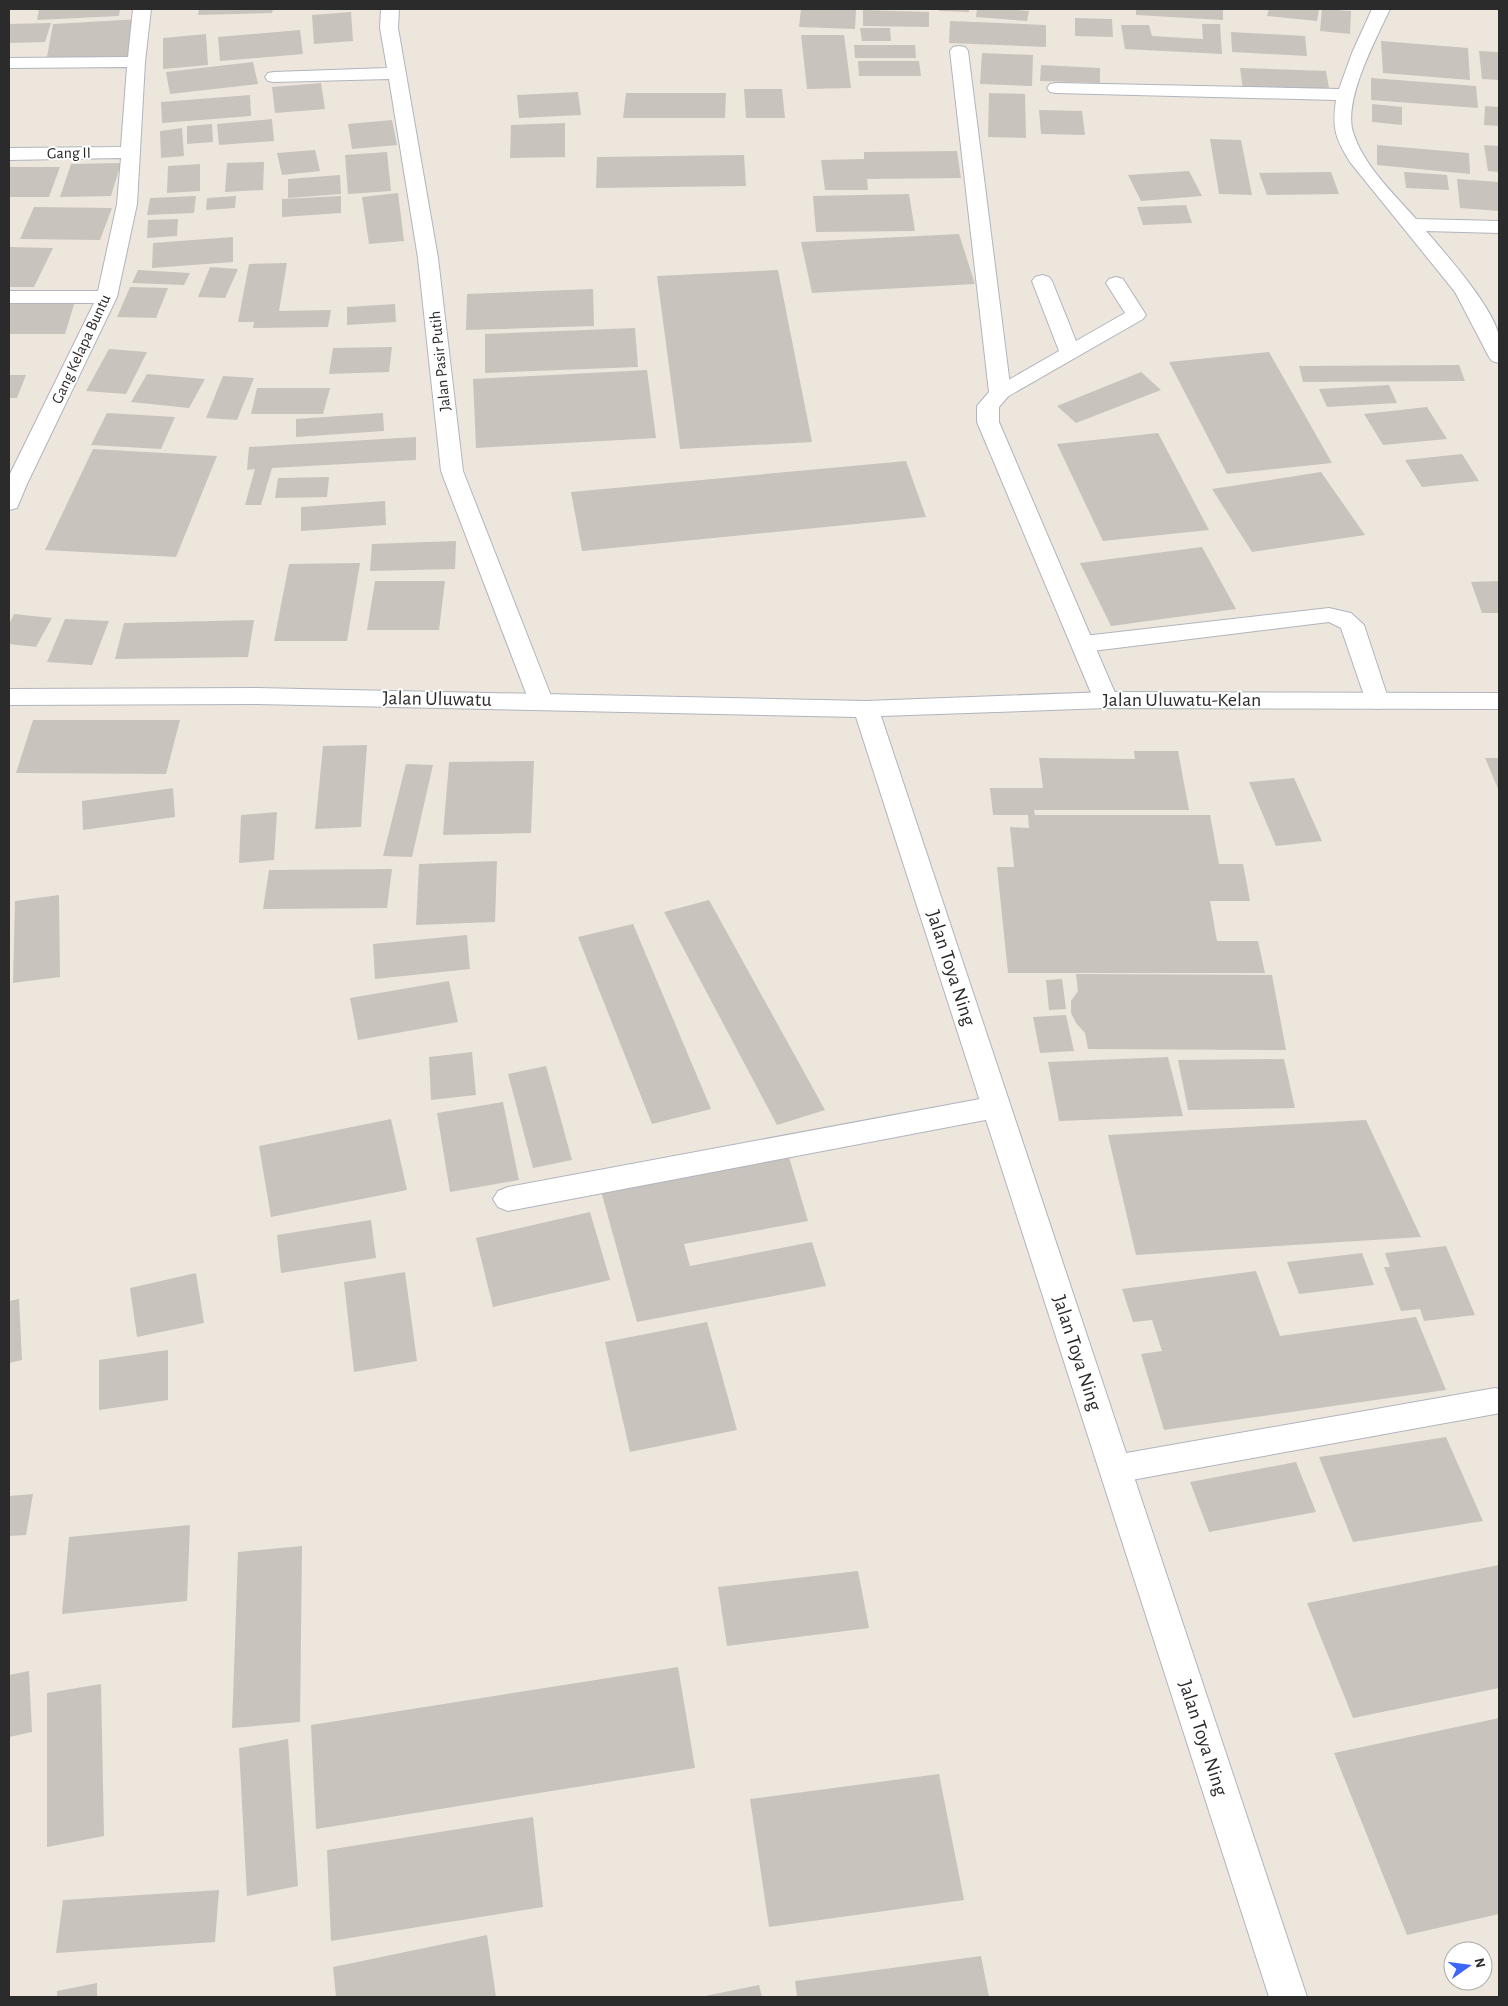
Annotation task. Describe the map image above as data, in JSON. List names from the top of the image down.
{
  "streets": {
    "street": [
      "Gang II",
      "Gang Kelapa Buntu",
      "Jalan Pasir Putih",
      "Jalan Uluwatu",
      "Jalan Uluwatu-Kelan",
      "Jalan Toya Ning"
    ]
  },
  "crossings": [
    ["Gang II", "Gang Kelapa Buntu"],
    ["Jalan Pasir Putih", "Jalan Uluwatu"],
    ["Jalan Uluwatu", "Jalan Uluwatu-Kelan"],
    ["Jalan Uluwatu", "Jalan Toya Ning"],
    ["Jalan Uluwatu-Kelan", "Jalan Toya Ning"]
  ],
  "north": "right"
}
